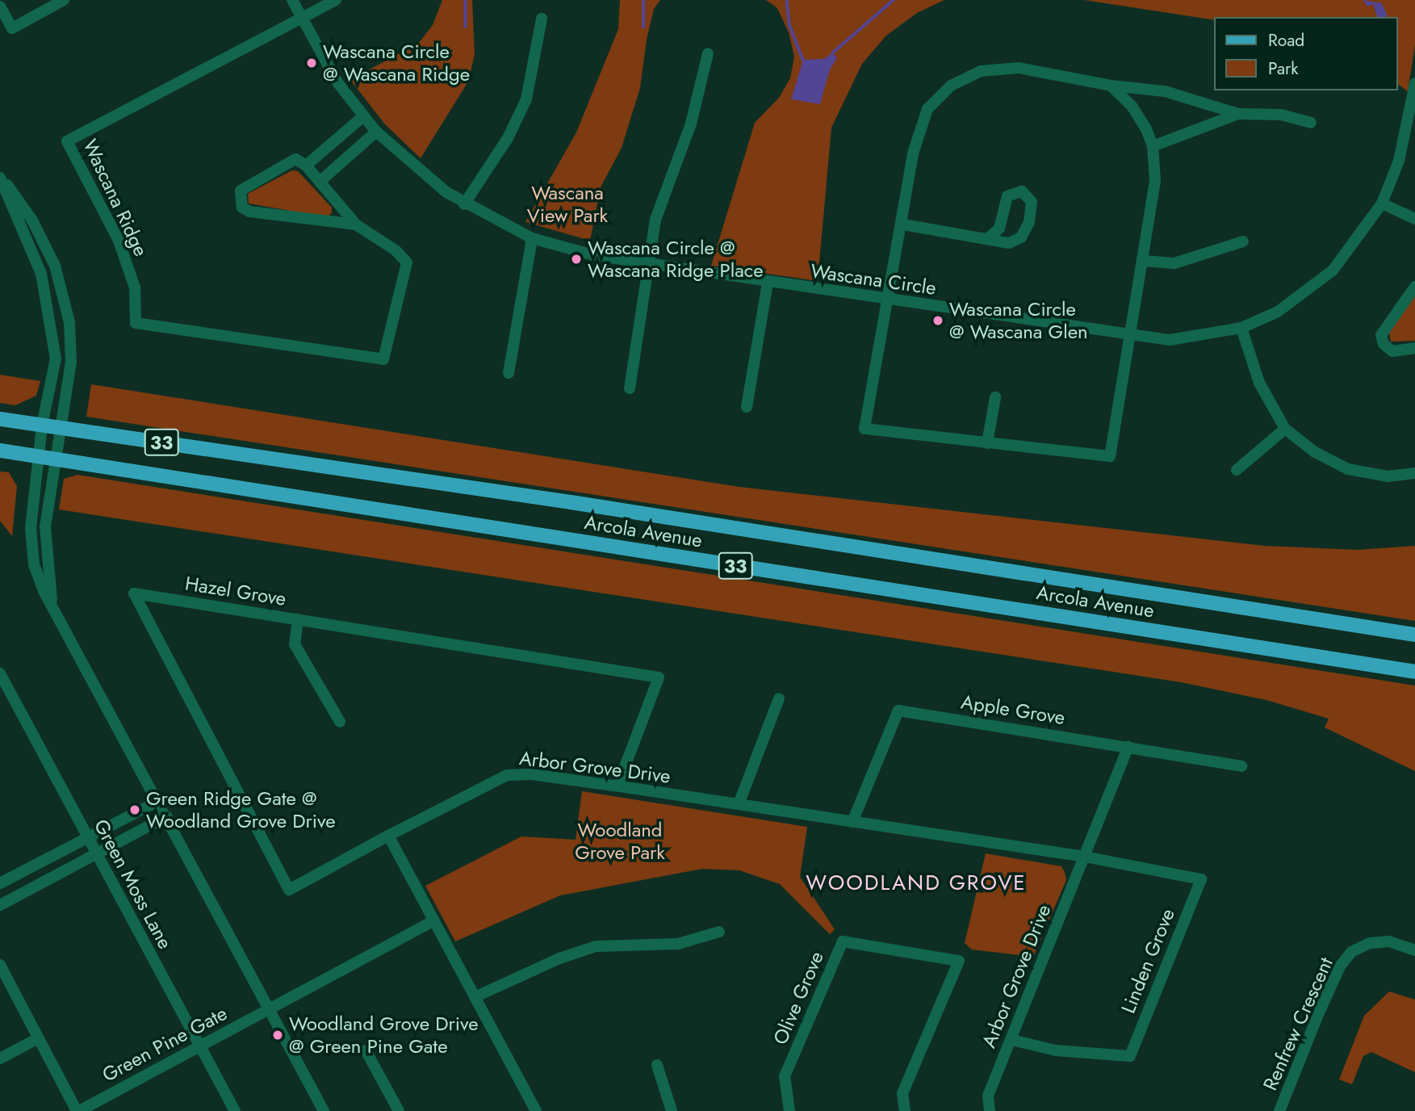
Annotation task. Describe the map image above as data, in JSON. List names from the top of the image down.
{
  "streets": {
    "main road": ["33", "Arcola Avenue"],
    "street": [
      "Wascana Ridge",
      "Wascana Circle",
      "Hazel Grove",
      "Apple Grove",
      "Arbor Grove Drive",
      "Green Moss Lane",
      "Linden Grove",
      "Olive Grove",
      "Renfrew Crescent",
      "Green Pine Gate"
    ]
  },
  "crossings": [
    ["Wascana Ridge", "Wascana Circle"],
    ["Hazel Grove", "Arbor Grove Drive"],
    ["Apple Grove", "Arbor Grove Drive"],
    ["Arbor Grove Drive", "Linden Grove"],
    ["Green Moss Lane", "Green Pine Gate"]
  ],
  "districts": ["WOODLAND GROVE"],
  "parks": ["Wascana View Park", "Woodland Grove Park"],
  "places": [
    "Wascana Circle @ Wascana Ridge",
    "Wascana Circle @ Wascana Ridge Place",
    "Wascana Circle @ Wascana Glen",
    "Green Ridge Gate @ Woodland Grove Drive",
    "Woodland Grove Drive @ Green Pine Gate"
  ],
  "legend": ["Road", "Park"]
}
